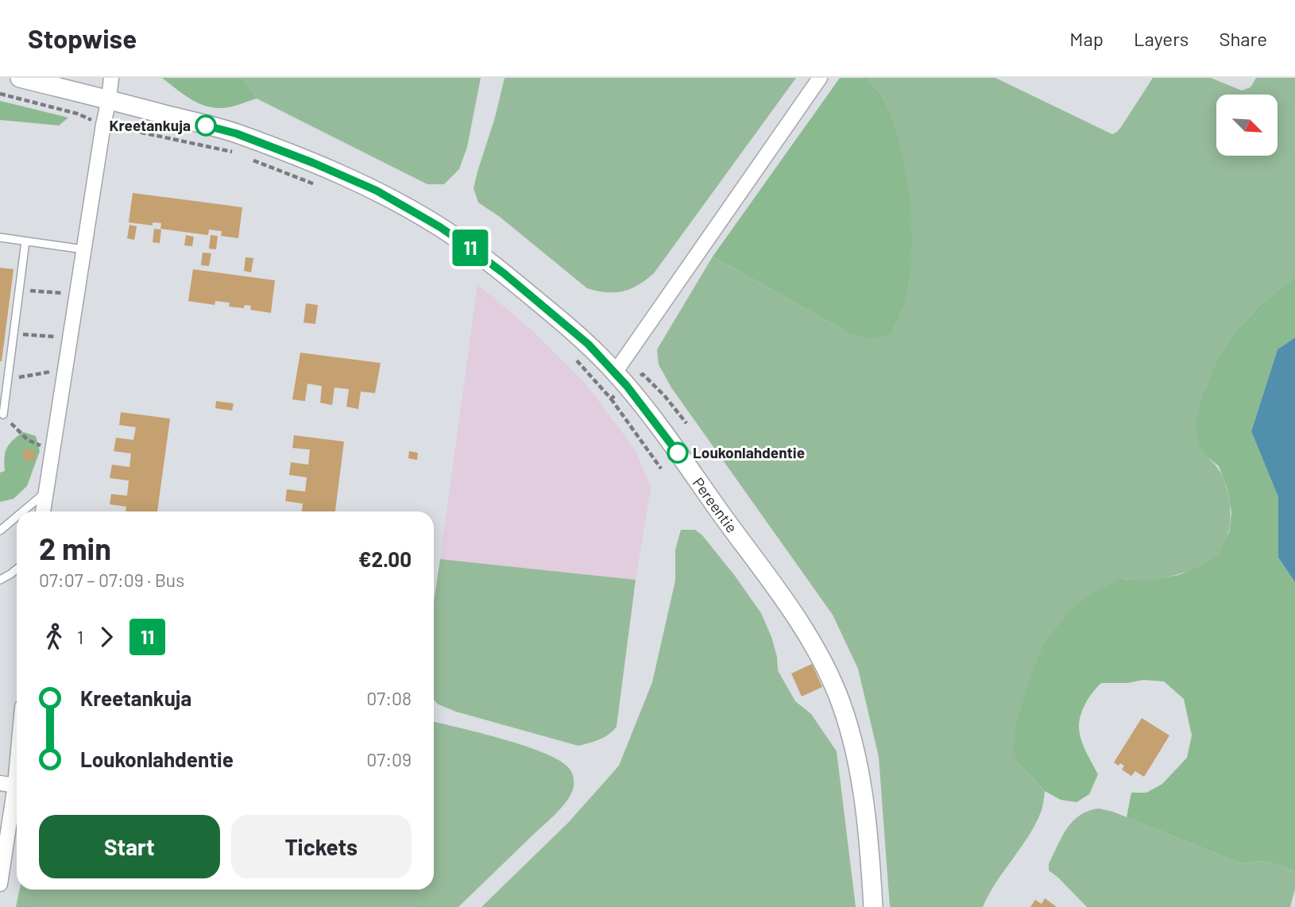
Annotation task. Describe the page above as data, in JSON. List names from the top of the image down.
{
  "streets": {
    "street": ["Pereentie"]
  },
  "places": ["Kreetankuja", "Loukonlahdentie"],
  "lines": ["bus line 11"],
  "north": "bottom right",
  "page": {
    "header": "Stopwise",
    "nav": ["Map", "Layers", "Share"],
    "on_map": "11",
    "heading": ["2 min", "07:07 – 07:09 · Bus", "€2.00"],
    "legs": ["1", "11"],
    "list": [
      {
        "name": "Kreetankuja",
        "value": "07:08"
      },
      {
        "name": "Loukonlahdentie",
        "value": "07:09"
      }
    ],
    "buttons": ["Start", "Tickets"]
  }
}
